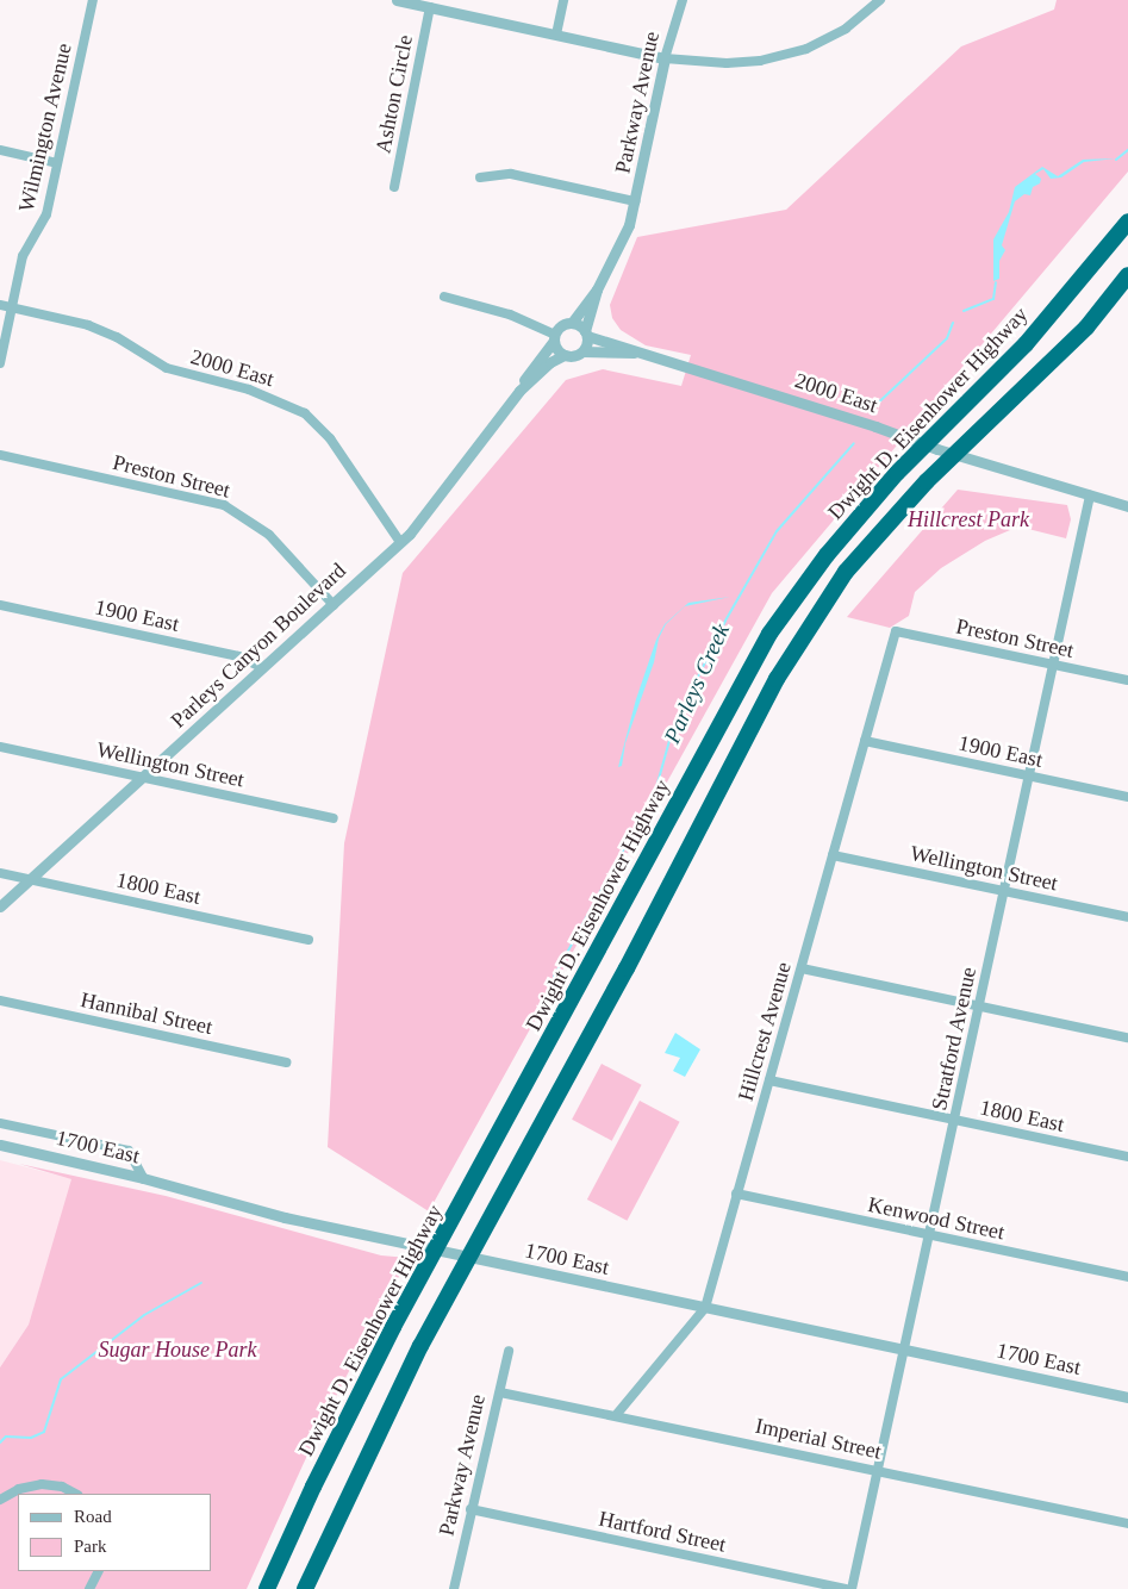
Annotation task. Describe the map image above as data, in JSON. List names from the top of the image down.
{
  "streets": {
    "highway": ["Dwight D. Eisenhower Highway"],
    "street": [
      "Ashton Circle",
      "Parkway Avenue",
      "Wilmington Avenue",
      "2000 East",
      "Preston Street",
      "1900 East",
      "Parleys Canyon Boulevard",
      "Wellington Street",
      "1800 East",
      "Hannibal Street",
      "Hillcrest Avenue",
      "Stratford Avenue",
      "1700 East",
      "Kenwood Street",
      "Imperial Street",
      "Hartford Street"
    ]
  },
  "crossings": [
    ["Parkway Avenue", "Imperial Street"],
    ["Parkway Avenue", "Hartford Street"],
    ["Wilmington Avenue", "2000 East"],
    ["2000 East", "Parleys Canyon Boulevard"],
    ["2000 East", "Stratford Avenue"],
    ["Preston Street", "Parleys Canyon Boulevard"],
    ["Preston Street", "Hillcrest Avenue"],
    ["Preston Street", "Stratford Avenue"],
    ["1900 East", "Parleys Canyon Boulevard"],
    ["1900 East", "Hillcrest Avenue"],
    ["1900 East", "Stratford Avenue"],
    ["Parleys Canyon Boulevard", "Wellington Street"],
    ["Parleys Canyon Boulevard", "1800 East"],
    ["Wellington Street", "Hillcrest Avenue"],
    ["Wellington Street", "Stratford Avenue"],
    ["1800 East", "Hillcrest Avenue"],
    ["1800 East", "Stratford Avenue"],
    ["Hillcrest Avenue", "1700 East"],
    ["Hillcrest Avenue", "Kenwood Street"],
    ["Hillcrest Avenue", "Imperial Street"],
    ["Stratford Avenue", "1700 East"],
    ["Stratford Avenue", "Kenwood Street"],
    ["Stratford Avenue", "Imperial Street"]
  ],
  "water": ["Parleys Creek"],
  "parks": ["Hillcrest Park", "Sugar House Park"],
  "legend": ["Road", "Park"]
}
